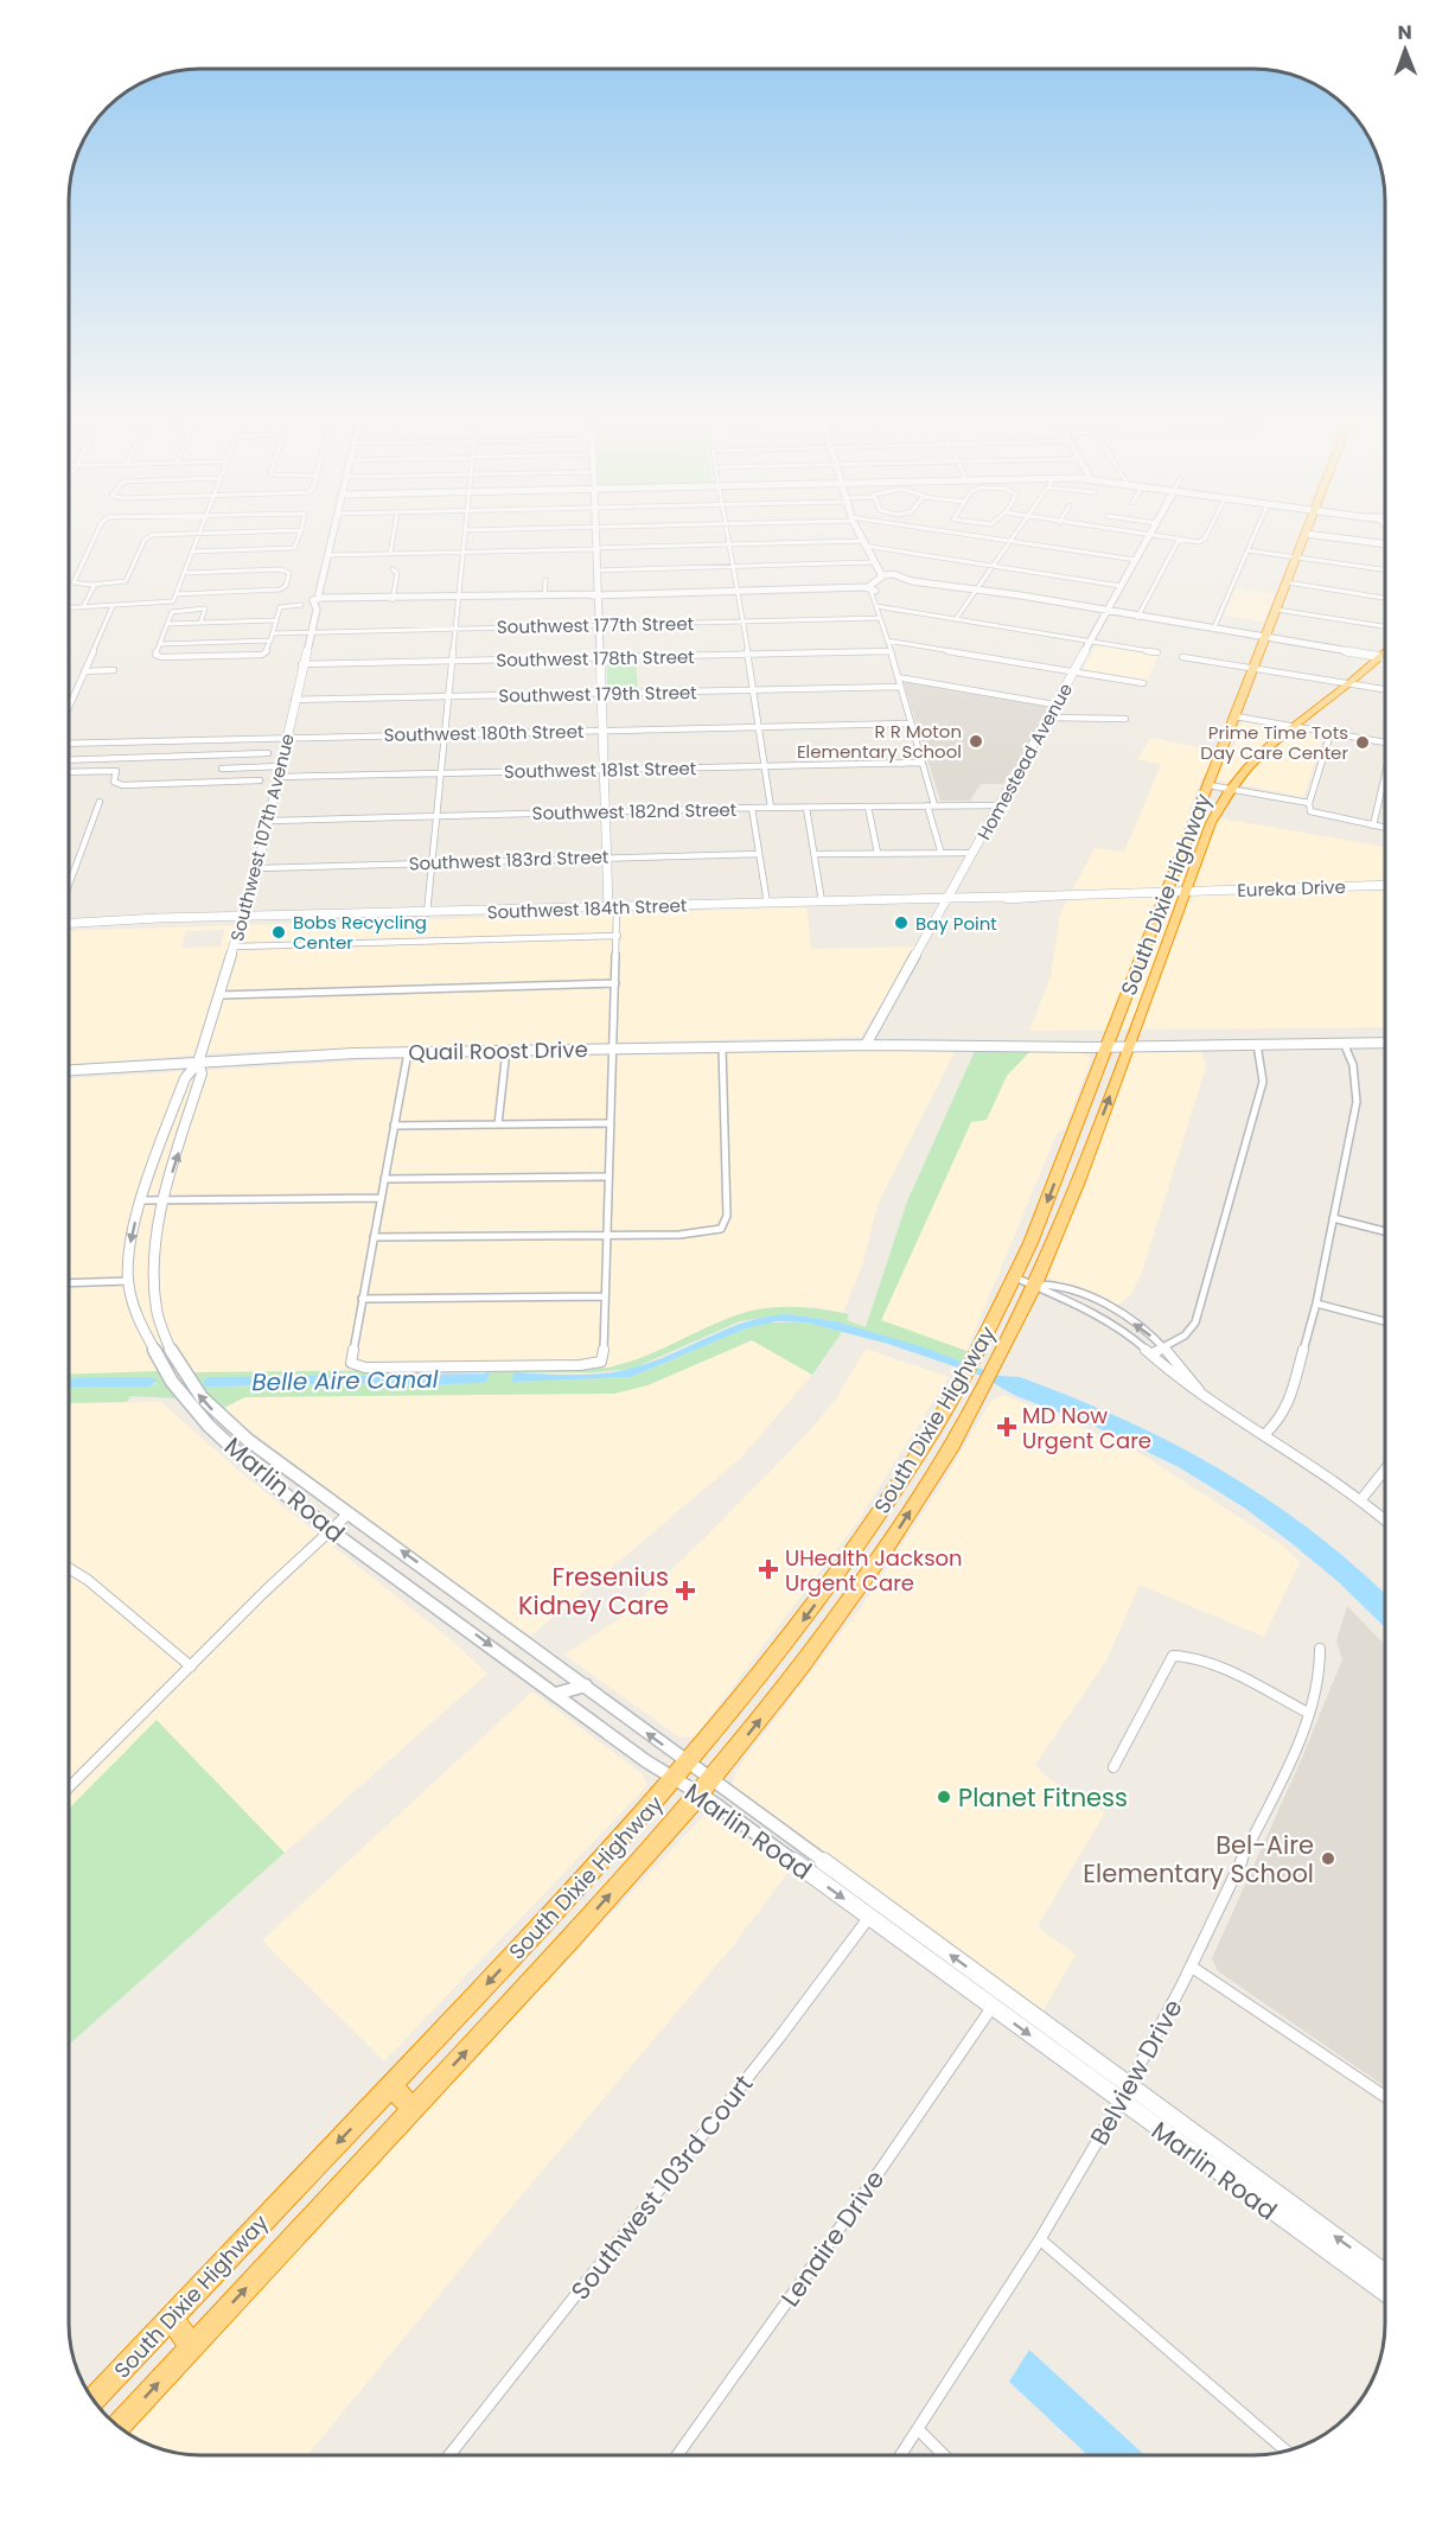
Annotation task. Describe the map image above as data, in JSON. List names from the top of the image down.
{
  "streets": {
    "highway": ["South Dixie Highway"],
    "street": [
      "Southwest 177th Street",
      "Southwest 178th Street",
      "Southwest 179th Street",
      "Southwest 180th Street",
      "Homestead Avenue",
      "Southwest 181st Street",
      "Southwest 182nd Street",
      "Southwest 107th Avenue",
      "Southwest 183rd Street",
      "Eureka Drive",
      "Southwest 184th Street",
      "Quail Roost Drive",
      "Marlin Road",
      "Belview Drive",
      "Southwest 103rd Court",
      "Lenaire Drive"
    ]
  },
  "crossings": [
    ["Southwest 177th Street", "Southwest 107th Avenue"],
    ["Southwest 178th Street", "Southwest 107th Avenue"],
    ["Southwest 179th Street", "Southwest 107th Avenue"],
    ["Southwest 180th Street", "Southwest 107th Avenue"],
    ["Homestead Avenue", "Southwest 182nd Street"],
    ["Homestead Avenue", "Southwest 184th Street"],
    ["Homestead Avenue", "Quail Roost Drive"],
    ["Southwest 181st Street", "Southwest 107th Avenue"],
    ["Southwest 182nd Street", "Southwest 107th Avenue"],
    ["Southwest 107th Avenue", "Southwest 183rd Street"],
    ["Southwest 107th Avenue", "Southwest 184th Street"],
    ["Southwest 107th Avenue", "Quail Roost Drive"],
    ["Southwest 107th Avenue", "Marlin Road"],
    ["Eureka Drive", "South Dixie Highway"],
    ["Eureka Drive", "Southwest 184th Street"],
    ["South Dixie Highway", "Southwest 184th Street"],
    ["South Dixie Highway", "Quail Roost Drive"],
    ["South Dixie Highway", "Marlin Road"],
    ["Marlin Road", "Belview Drive"],
    ["Marlin Road", "Southwest 103rd Court"],
    ["Marlin Road", "Lenaire Drive"]
  ],
  "water": ["Belle Aire Canal"],
  "places": {
    "other": [
      "R R Moton Elementary School",
      "Prime Time Tots Day Care Center",
      "Bay Point",
      "Bobs Recycling Center",
      "Planet Fitness",
      "Bel-Aire Elementary School"
    ],
    "health": ["MD Now Urgent Care", "UHealth Jackson Urgent Care", "Fresenius Kidney Care"]
  },
  "north": "top"
}
